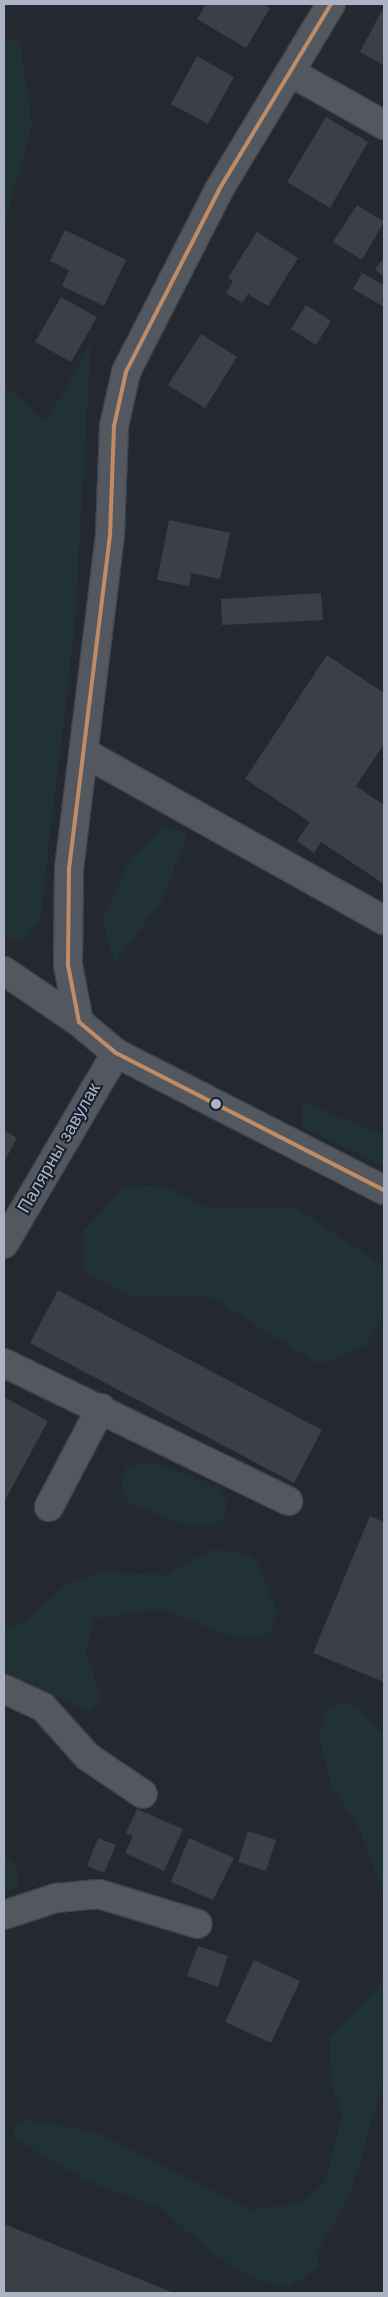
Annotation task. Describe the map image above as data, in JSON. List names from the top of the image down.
{
  "streets": {
    "street": ["Палярны завулак"]
  }
}
